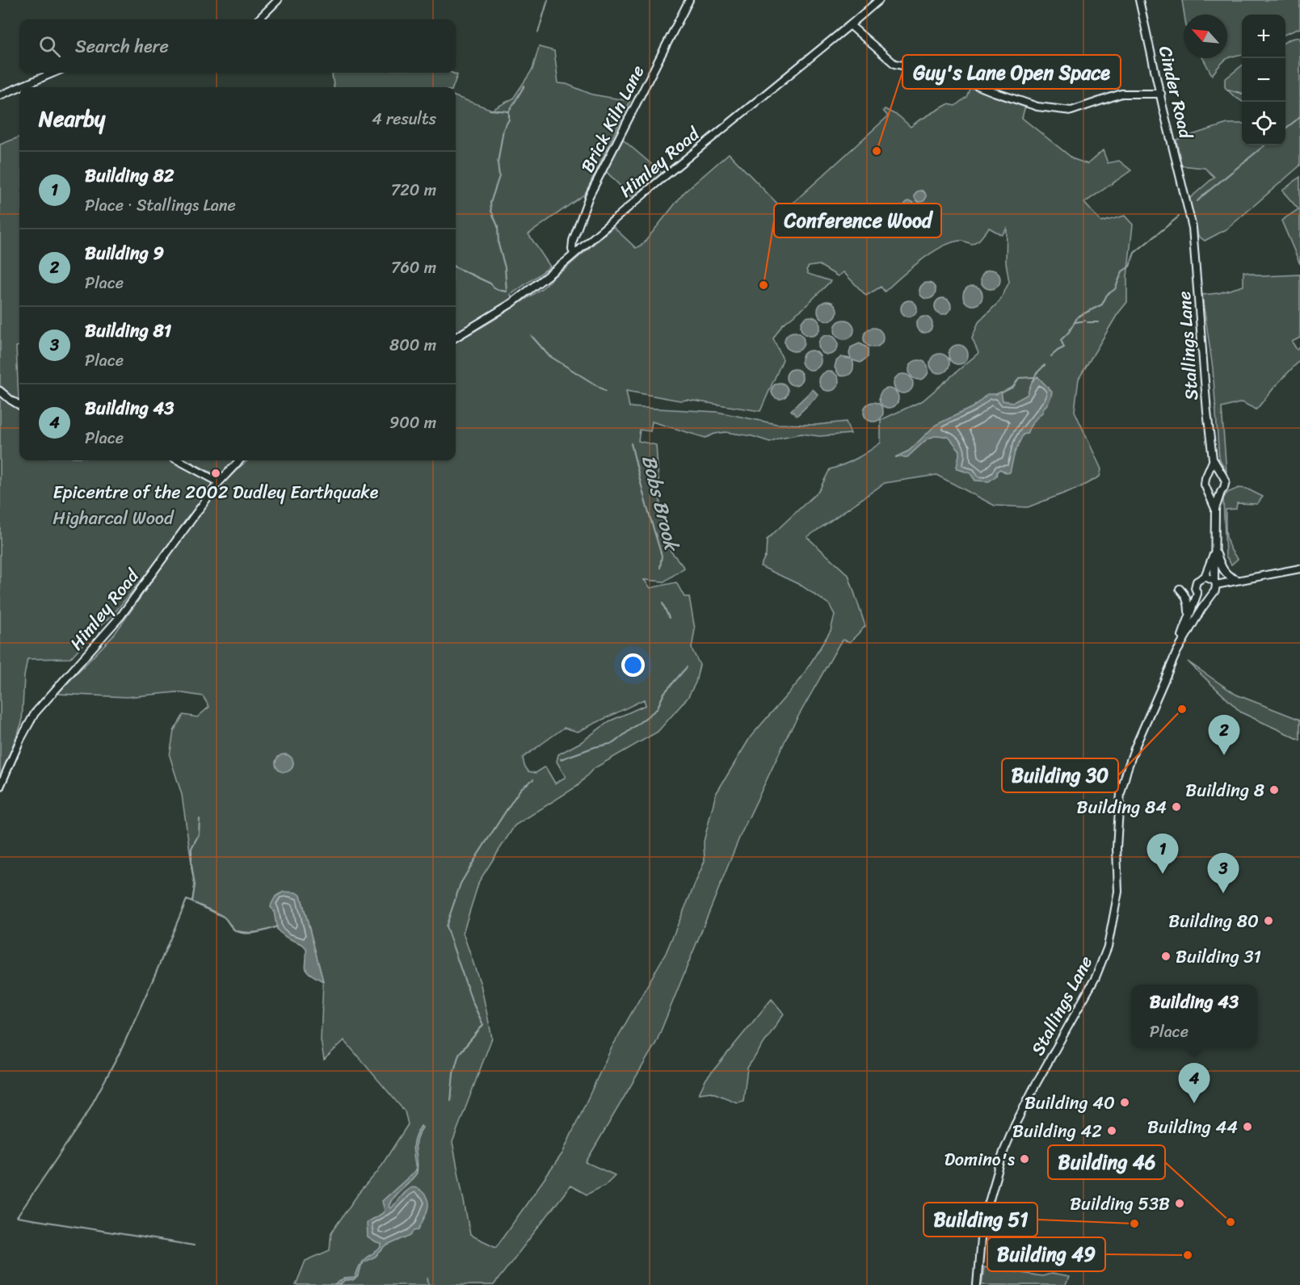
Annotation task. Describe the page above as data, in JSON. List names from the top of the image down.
{
  "streets": {
    "main road": [
      "Cinder Road",
      "Brick Kiln Lane",
      "Himley Road",
      "Stallings Lane"
    ]
  },
  "crossings": [
    ["Cinder Road", "Stallings Lane"],
    ["Brick Kiln Lane", "Himley Road"]
  ],
  "water": ["Bobs Brook"],
  "parks": ["Higharcal Wood"],
  "places": [
    "Guy's Lane Open Space",
    "Conference Wood",
    "Epicentre of the 2002 Dudley Earthquake",
    "Building 30",
    "Building 8",
    "Building 84",
    "Building 80",
    "Building 31",
    "Building 40",
    "Building 44",
    "Building 42",
    "Domino's",
    "Building 53B",
    "Building 46",
    "Building 51",
    "Building 49"
  ],
  "north": "top left",
  "page": {
    "map_buttons": ["+", "−"],
    "search": "Search here",
    "heading": ["Nearby", "4 results"],
    "list": [
      {
        "mark": "1",
        "name": "Building 82",
        "note": "Place · Stallings Lane",
        "value": "720 m"
      },
      {
        "mark": "2",
        "name": "Building 9",
        "note": "Place",
        "value": "760 m"
      },
      {
        "mark": "3",
        "name": "Building 81",
        "note": "Place",
        "value": "800 m"
      },
      {
        "mark": "4",
        "name": "Building 43",
        "note": "Place",
        "value": "900 m"
      }
    ],
    "pins": [
      "2",
      "1",
      "3",
      "4"
    ],
    "popup": ["Building 43", "Place"]
  }
}
